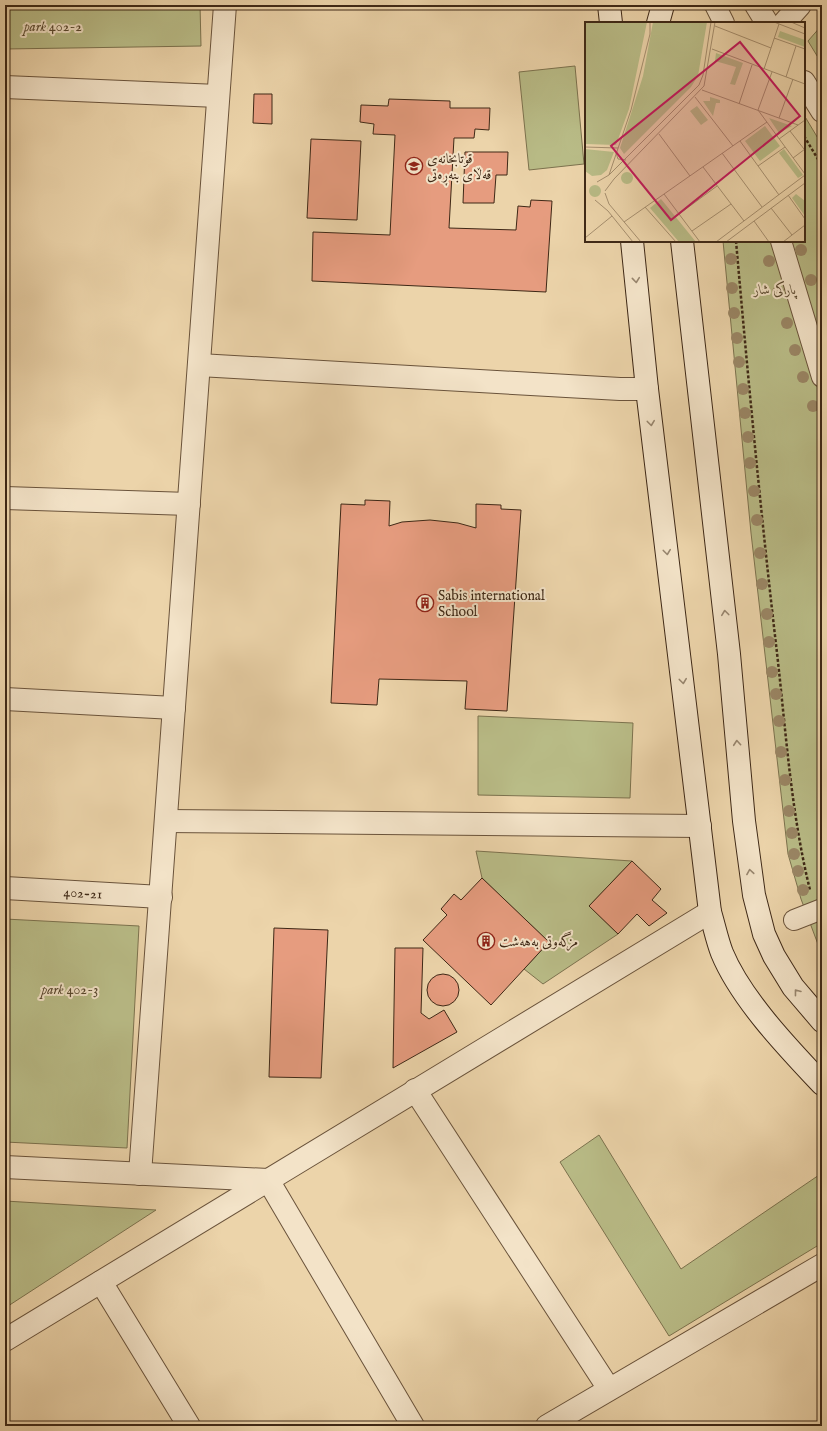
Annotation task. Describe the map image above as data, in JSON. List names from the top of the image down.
{
  "streets": {
    "street": ["402-21"]
  },
  "parks": ["park 402-2", "پارکی شار", "park 402-3"],
  "places": {
    "school or university": ["قوتابخانەی قەڵای بنەڕەتی"],
    "building": ["Sabis international School", "مزگەوتی بەهەشت"]
  }
}
